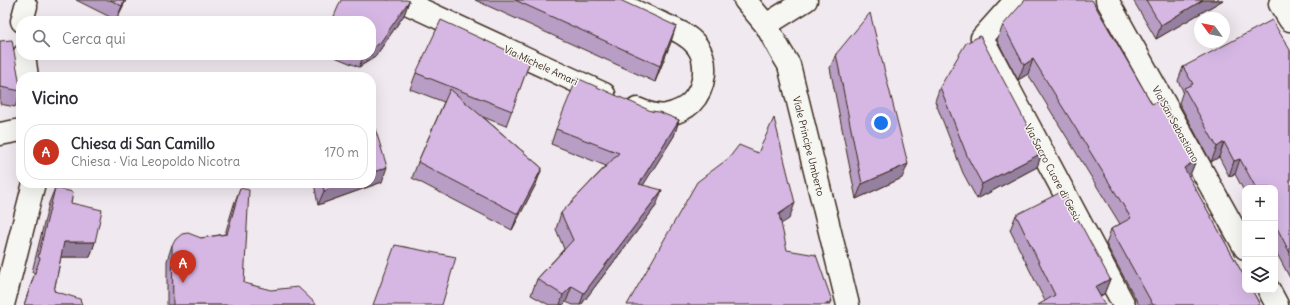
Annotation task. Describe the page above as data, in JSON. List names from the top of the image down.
{
  "streets": {
    "street": [
      "Via Michele Amari",
      "Via San Sebastiano",
      "Viale Principe Umberto",
      "Via Sacro Cuore di Gesù"
    ]
  },
  "north": "top left",
  "page": {
    "search": "Cerca qui",
    "heading": "Vicino",
    "list": [
      {
        "mark": "A",
        "name": "Chiesa di San Camillo",
        "note": "Chiesa · Via Leopoldo Nicotra",
        "value": "170 m"
      }
    ],
    "map_buttons": ["+", "−"],
    "pins": "A"
  }
}
